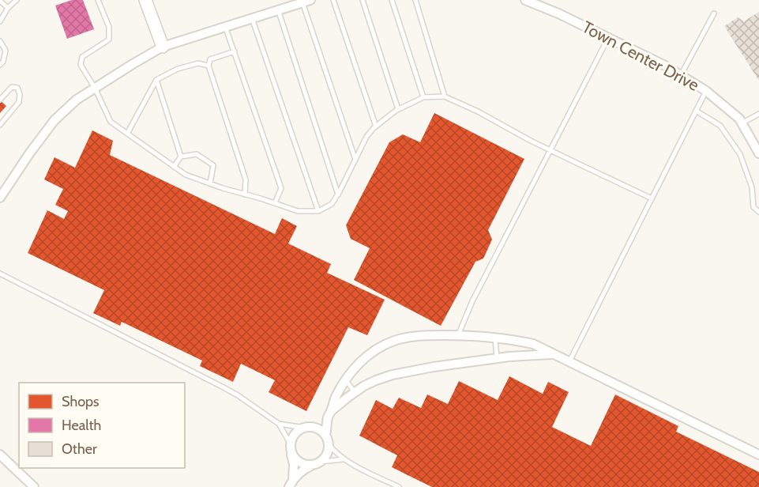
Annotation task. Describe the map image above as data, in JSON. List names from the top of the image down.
{
  "streets": {
    "street": ["Town Center Drive"]
  },
  "legend": ["Shops", "Health", "Other"]
}
